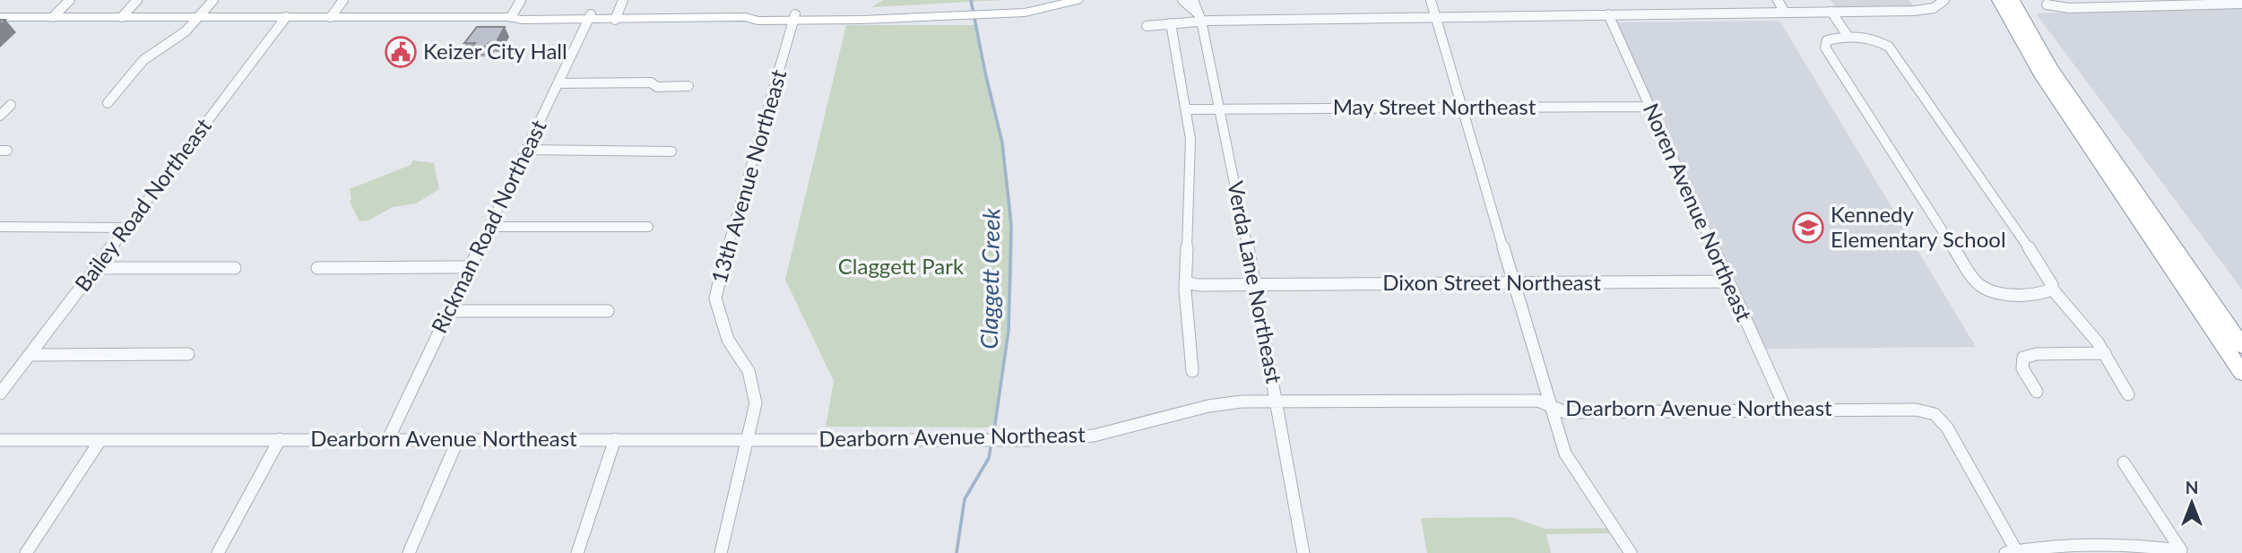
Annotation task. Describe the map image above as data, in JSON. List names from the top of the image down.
{
  "streets": {
    "street": [
      "May Street Northeast",
      "13th Avenue Northeast",
      "Bailey Road Northeast",
      "Noren Avenue Northeast",
      "Rickman Road Northeast",
      "Verda Lane Northeast",
      "Dixon Street Northeast",
      "Dearborn Avenue Northeast"
    ]
  },
  "crossings": [
    ["May Street Northeast", "Noren Avenue Northeast"],
    ["May Street Northeast", "Verda Lane Northeast"],
    ["13th Avenue Northeast", "Dearborn Avenue Northeast"],
    ["Noren Avenue Northeast", "Dixon Street Northeast"],
    ["Noren Avenue Northeast", "Dearborn Avenue Northeast"],
    ["Rickman Road Northeast", "Dearborn Avenue Northeast"],
    ["Verda Lane Northeast", "Dixon Street Northeast"],
    ["Verda Lane Northeast", "Dearborn Avenue Northeast"]
  ],
  "water": ["Claggett Creek"],
  "parks": ["Claggett Park"],
  "places": {
    "public building": ["Keizer City Hall"],
    "school or university": ["Kennedy Elementary School"]
  },
  "north": "top"
}
